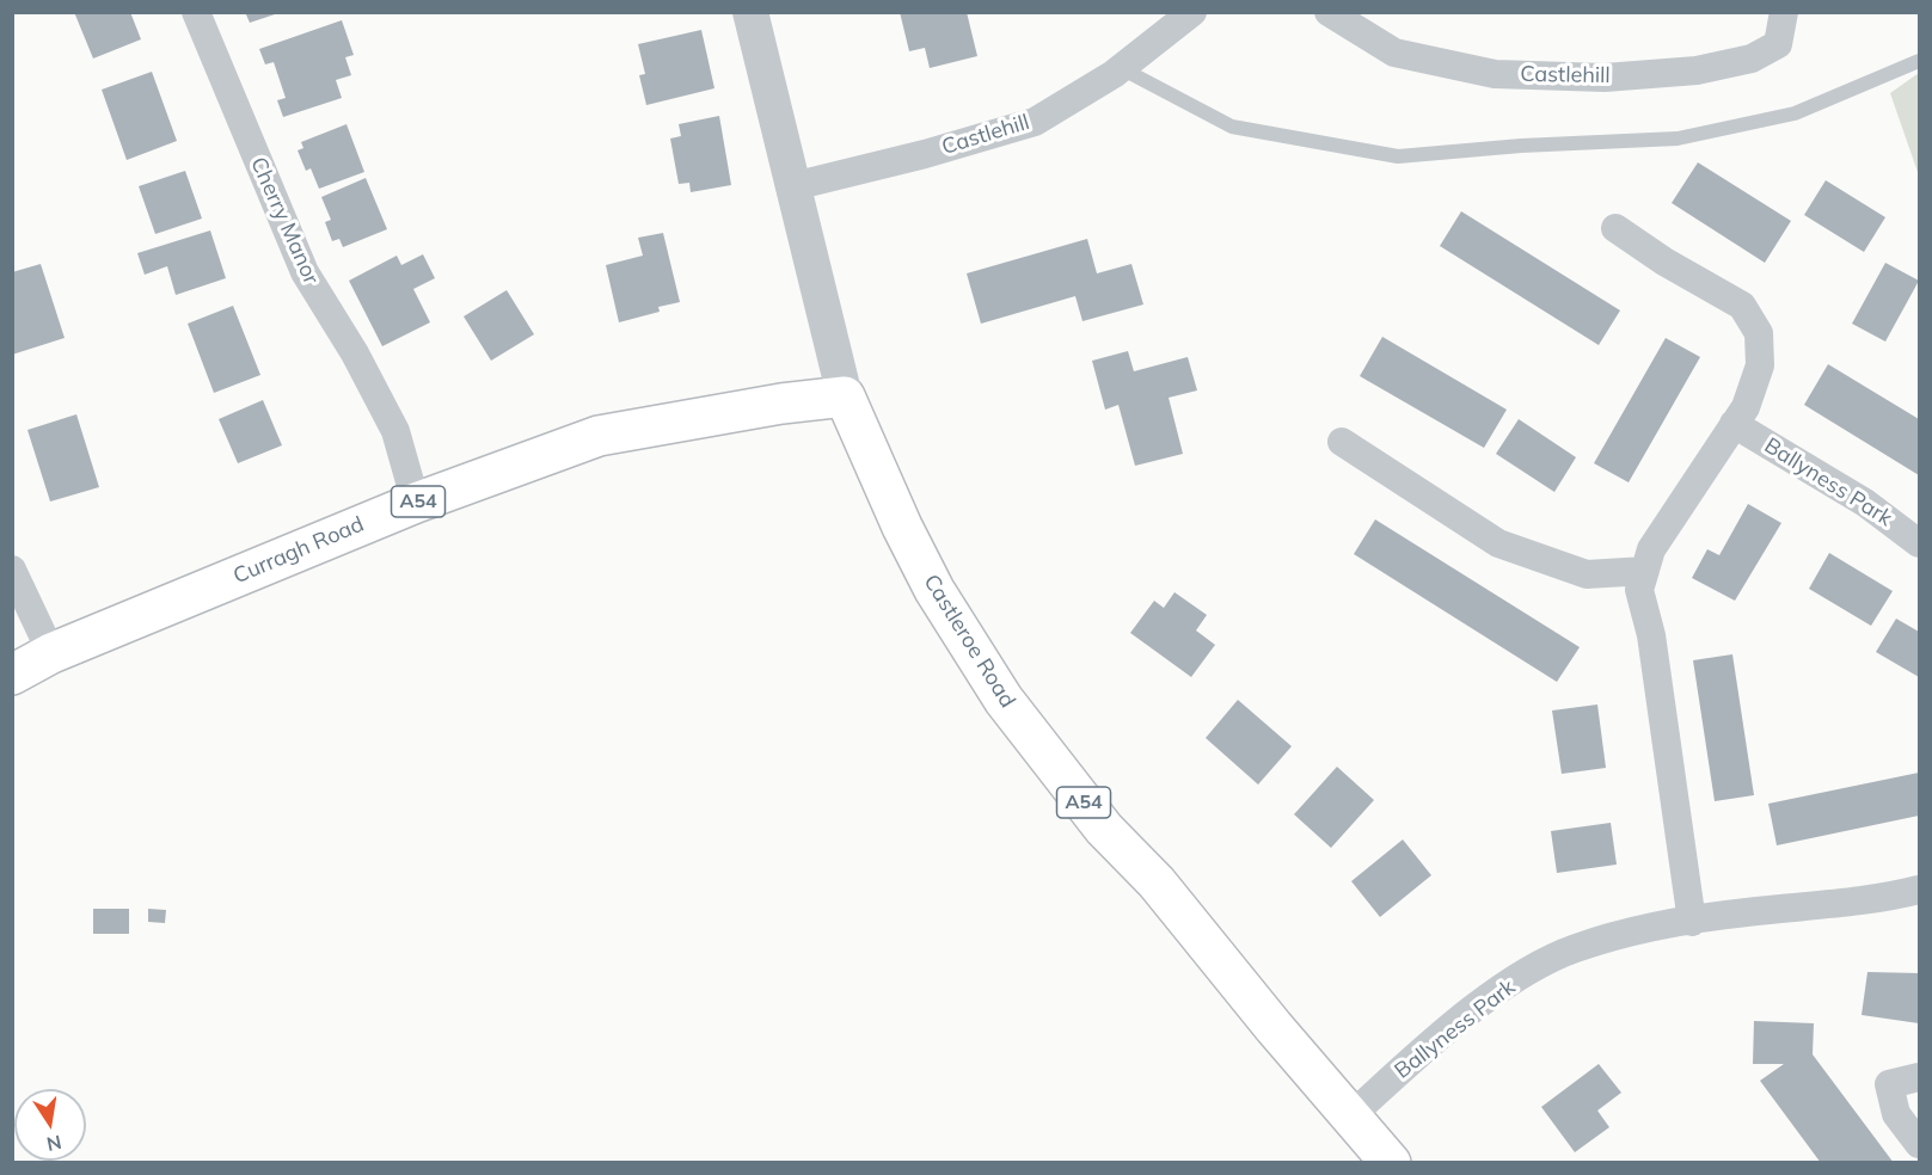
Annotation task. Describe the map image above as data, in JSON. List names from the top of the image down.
{
  "streets": {
    "main road": ["A54", "Curragh Road", "Castleroe Road"],
    "street": ["Castlehill", "Cherry Manor", "Ballyness Park"]
  },
  "crossings": [
    ["Castlehill", "Castleroe Road"],
    ["Cherry Manor", "Curragh Road"],
    ["Ballyness Park", "Castleroe Road"],
    ["Curragh Road", "Castleroe Road"]
  ],
  "north": "bottom"
}
